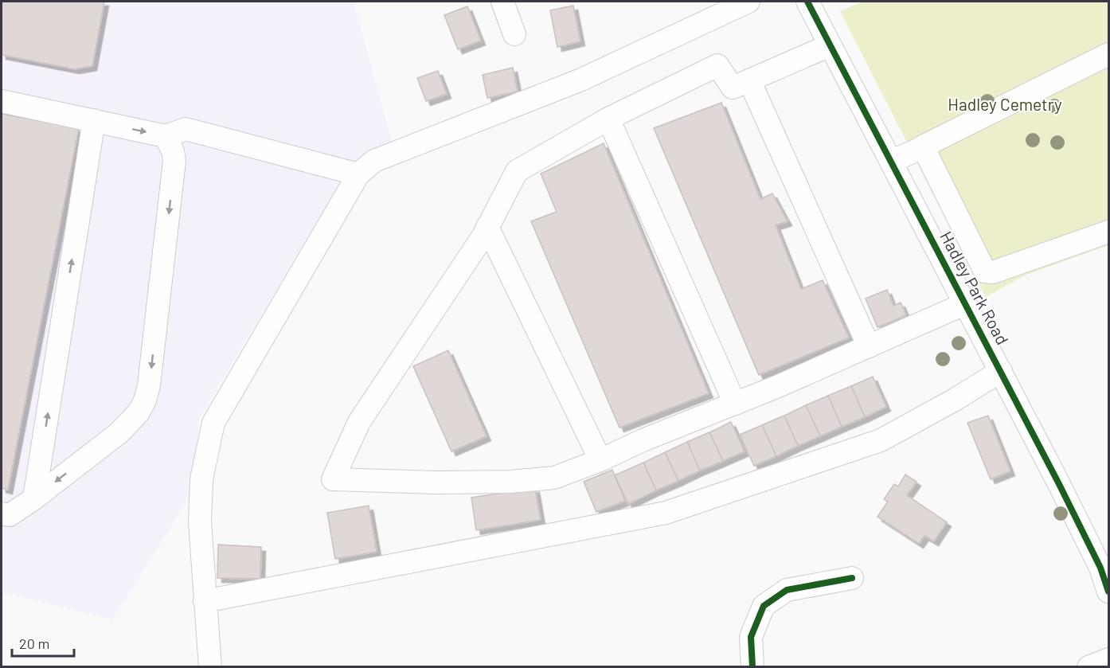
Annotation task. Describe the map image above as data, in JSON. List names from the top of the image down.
{
  "streets": {
    "street": ["Hadley Park Road"]
  },
  "parks": ["Hadley Cemetry"],
  "scale_bar": "20 m"
}
